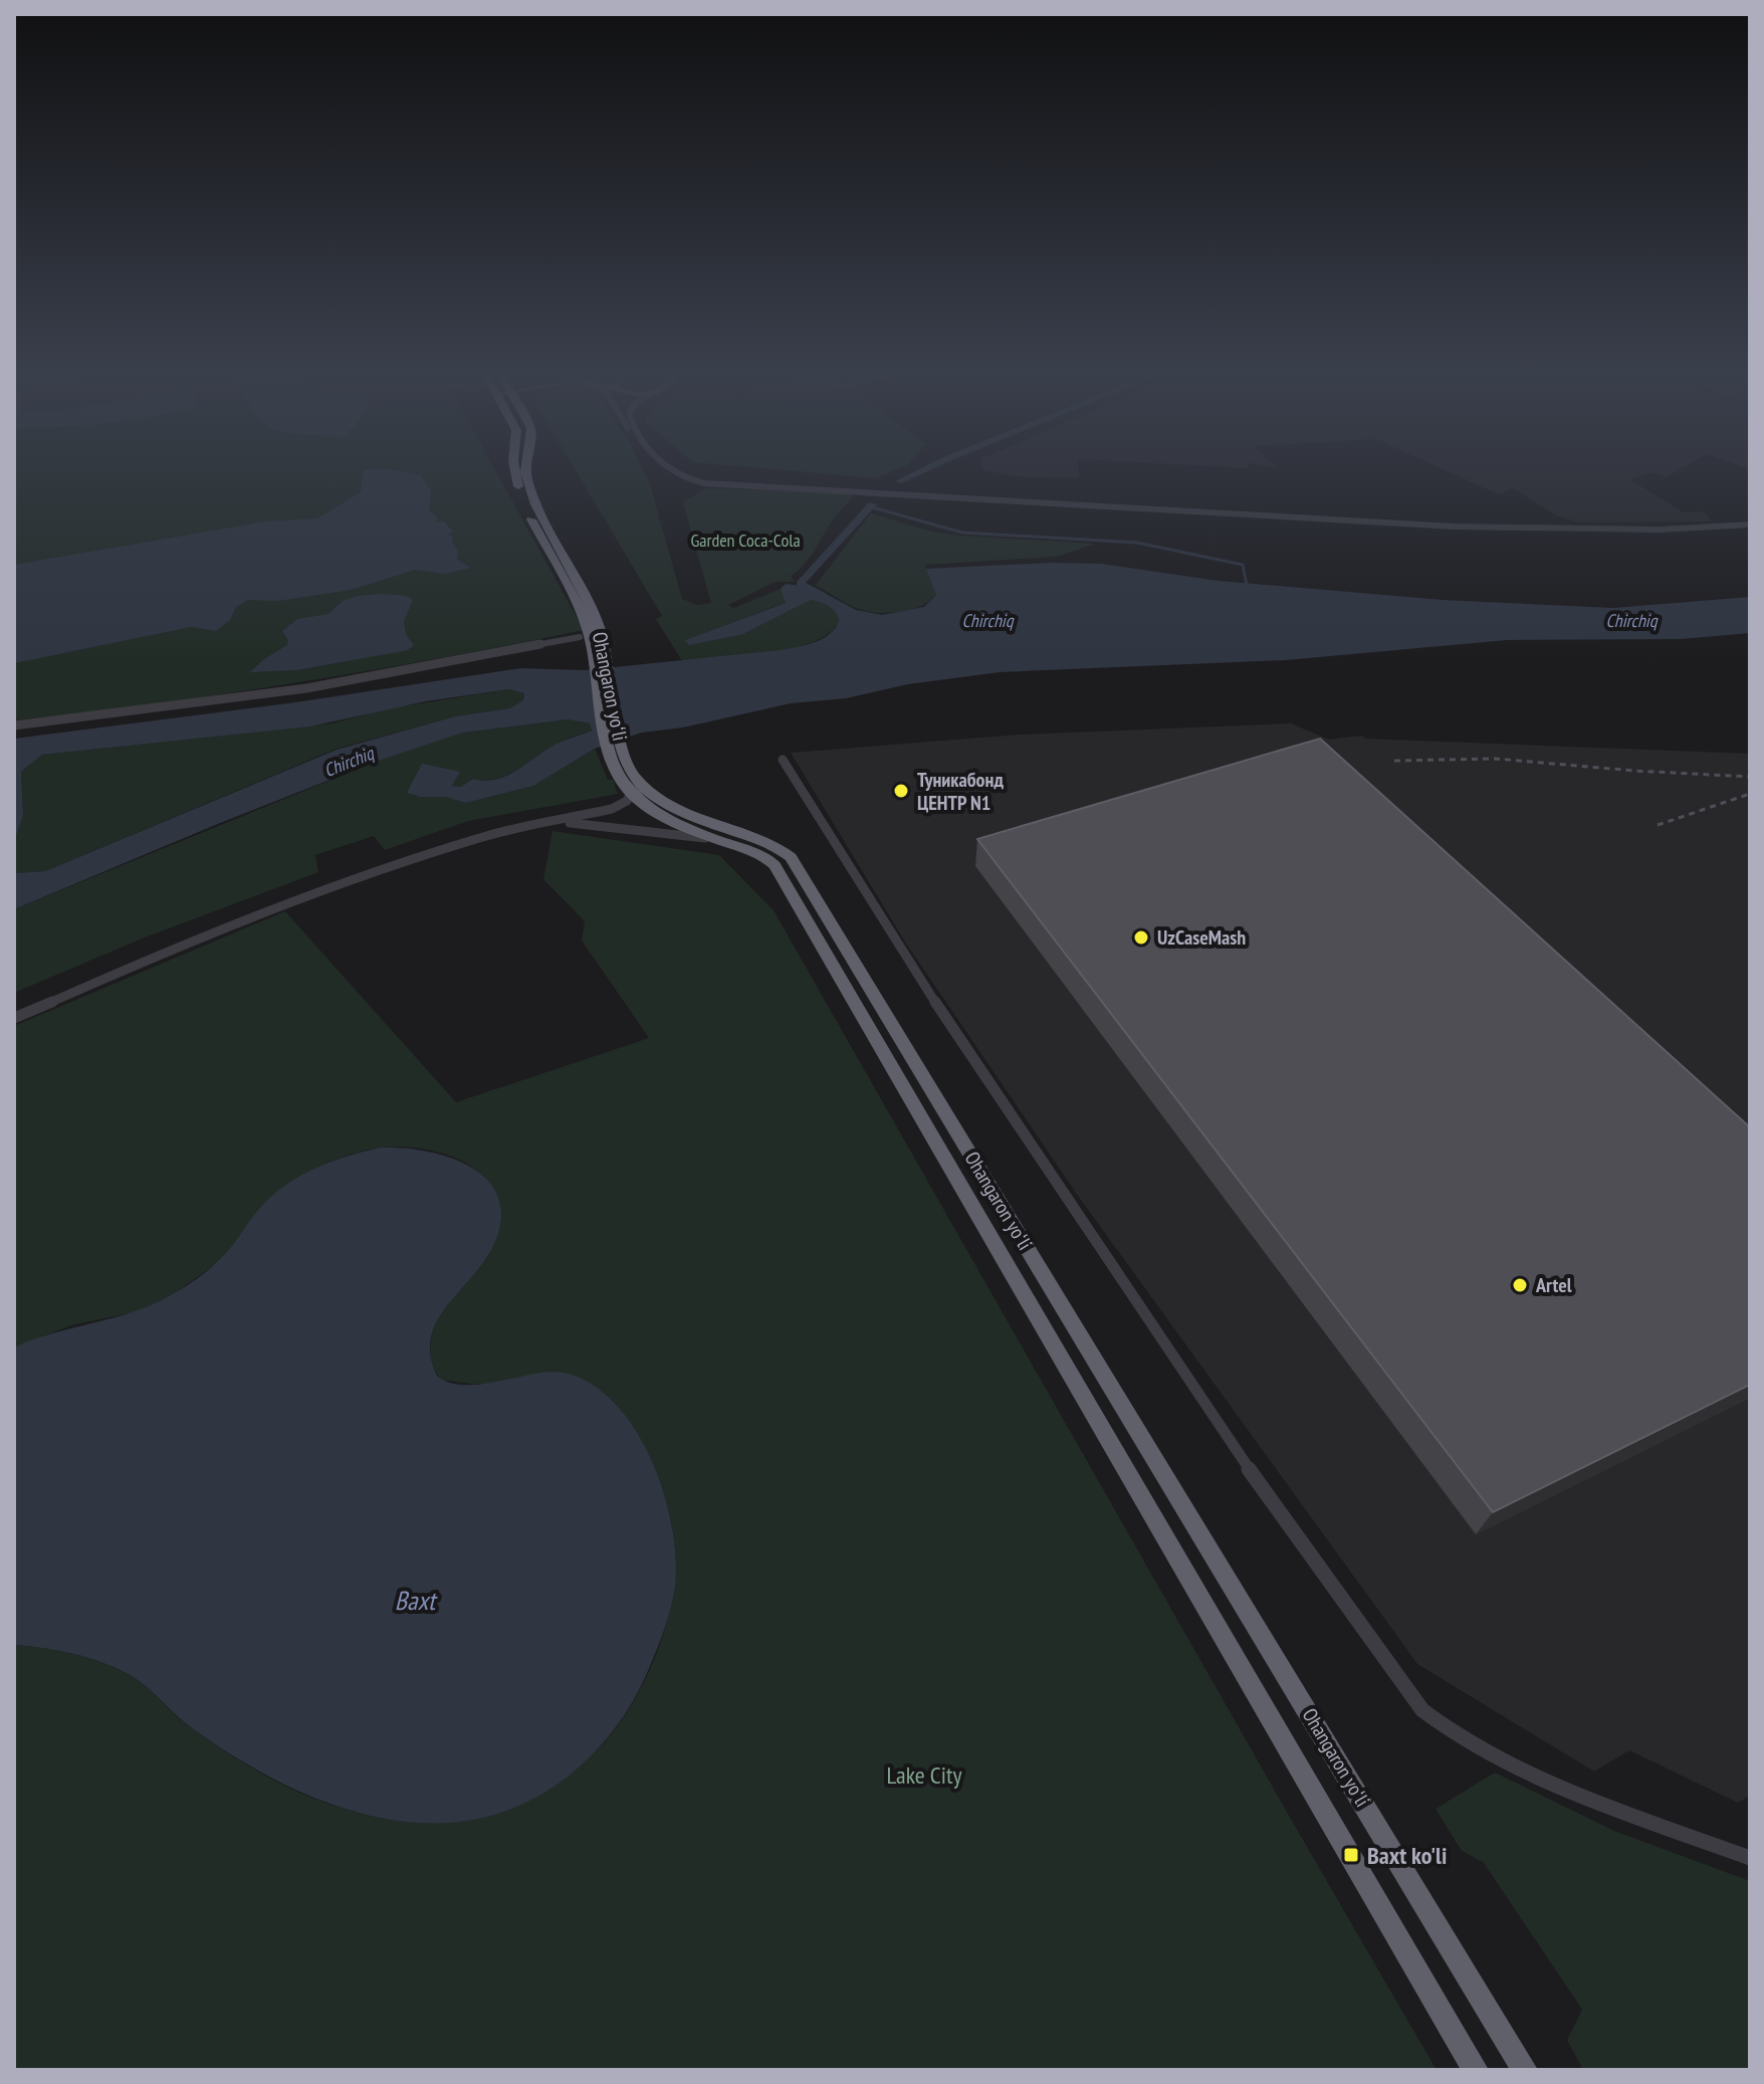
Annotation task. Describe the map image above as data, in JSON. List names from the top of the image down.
{
  "streets": {
    "highway": ["Ohangaron yoʻli"]
  },
  "water": ["Chirchiq", "Baхt"],
  "parks": ["Garden Coca-Cola", "Lake City"],
  "places": {
    "other": ["Туникабонд ЦЕНТР N1", "UzCaseMash", "Artel"],
    "transit": ["Baxt ko'li"]
  }
}
